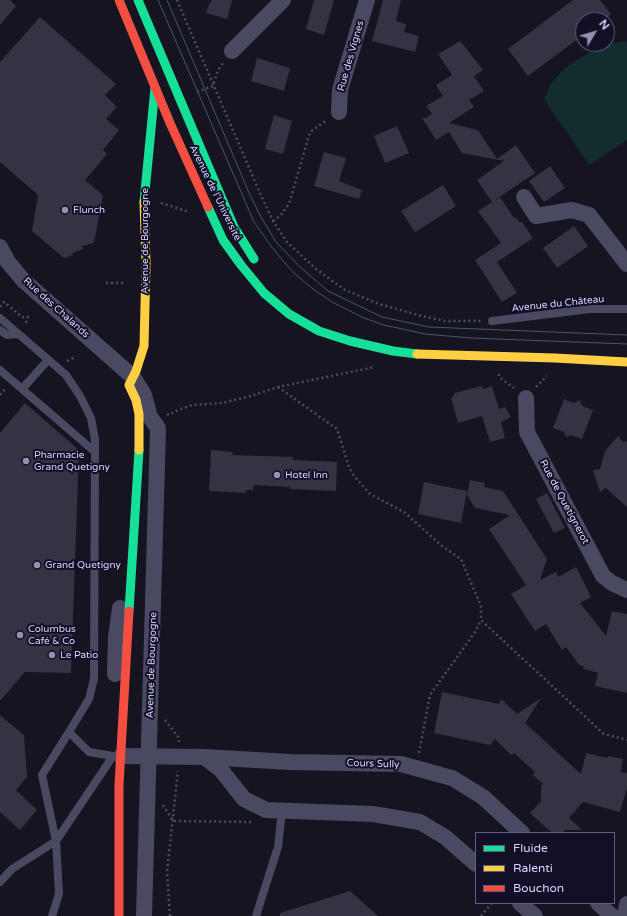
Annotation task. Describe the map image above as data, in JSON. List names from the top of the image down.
{
  "streets": {
    "main road": ["Avenue de l'Université", "Avenue de Bourgogne"],
    "street": [
      "Rue des Vignes",
      "Rue des Chalands",
      "Rue de Quetignerot",
      "Cours Sully"
    ],
    "lane": ["Avenue du Château"]
  },
  "crossings": [
    ["Avenue de l'Université", "Avenue de Bourgogne"],
    ["Avenue de Bourgogne", "Rue des Chalands"],
    ["Avenue de Bourgogne", "Cours Sully"]
  ],
  "places": [
    "Flunch",
    "Pharmacie Grand Quetigny",
    "Hotel Inn",
    "Grand Quetigny",
    "Columbus Café & Co",
    "Le Patio"
  ],
  "legend": ["Fluide", "Ralenti", "Bouchon"],
  "north": "top right"
}
